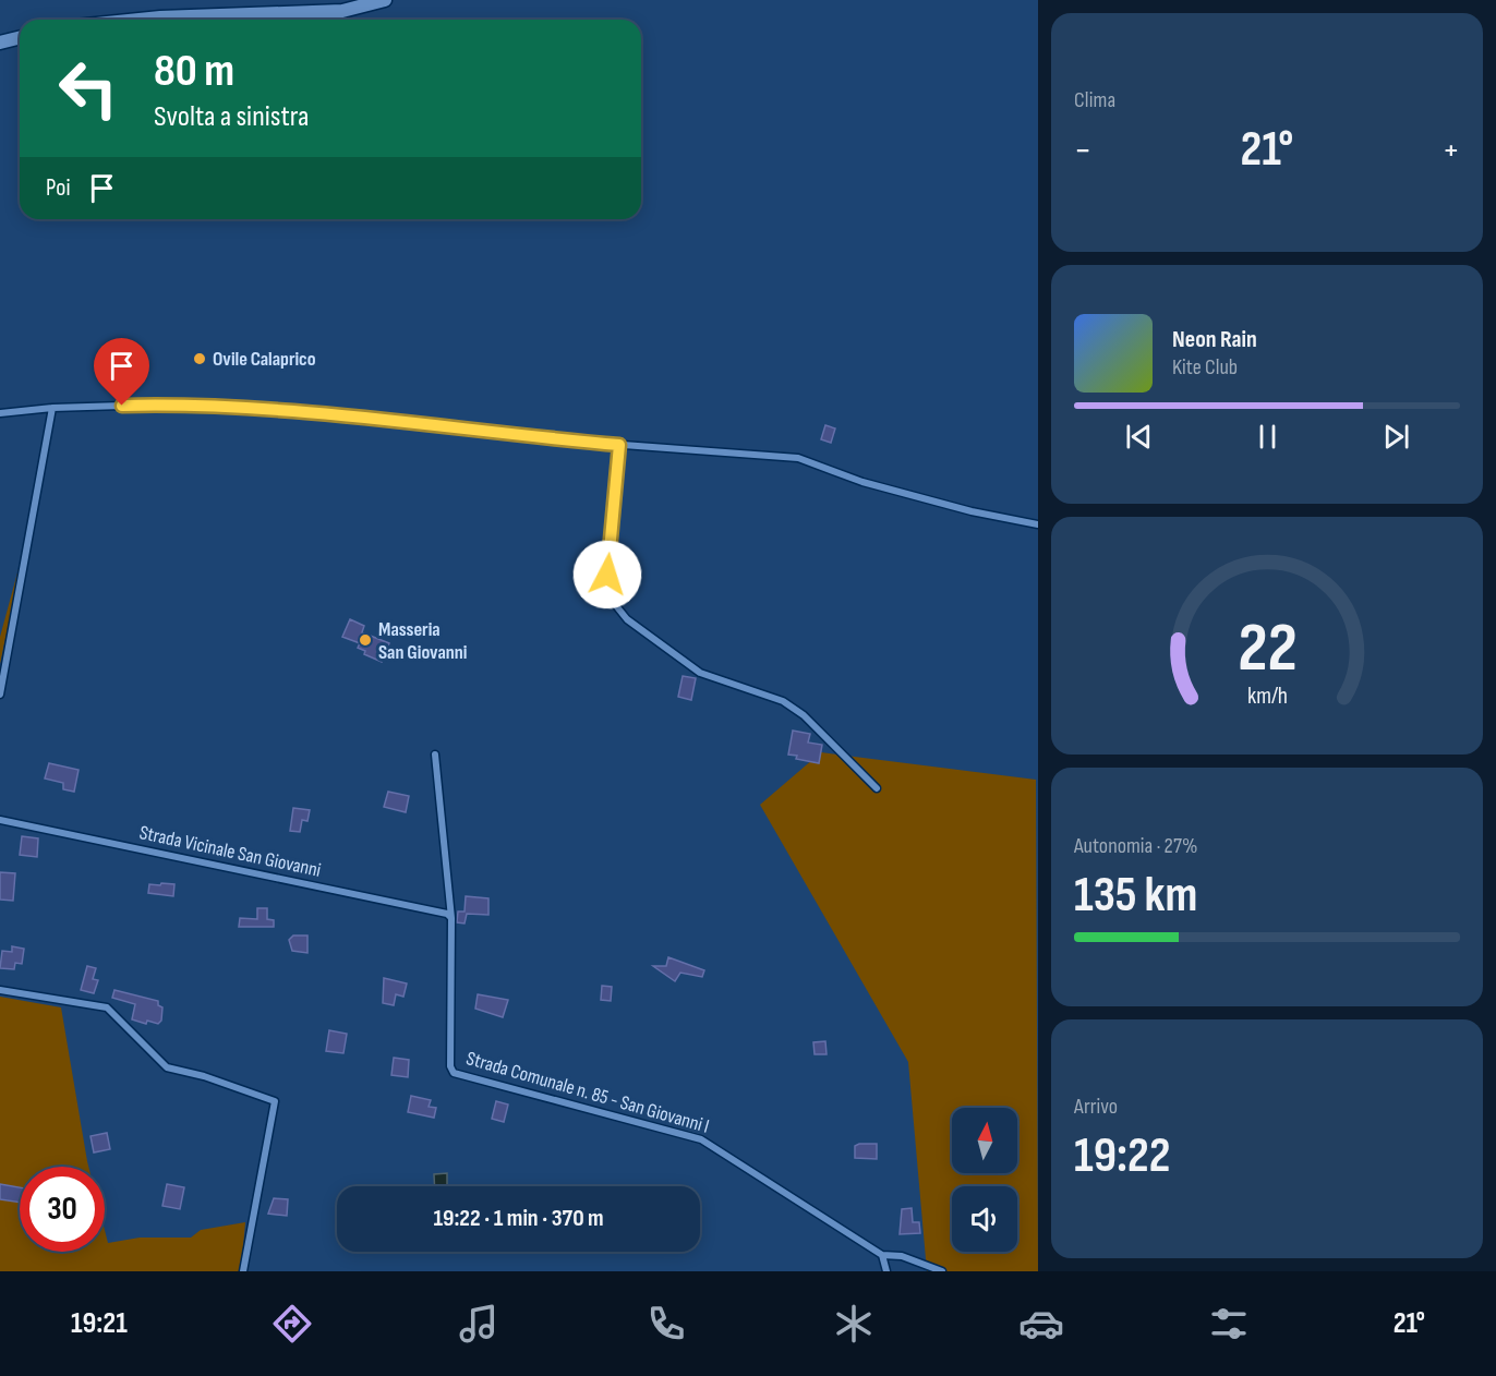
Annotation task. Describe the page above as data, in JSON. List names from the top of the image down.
{
  "streets": {
    "street": ["Strada Vicinale San Giovanni", "Strada Comunale n. 85 - San Giovanni I"]
  },
  "crossings": [
    ["Strada Vicinale San Giovanni", "Strada Comunale n. 85 - San Giovanni I"]
  ],
  "places": ["Ovile Calaprico", "Masseria San Giovanni"],
  "north": "top",
  "page": {
    "tile": [
      "Clima",
      ["Autonomia · 27%", "135 km"],
      ["Arrivo", "19:22"]
    ],
    "turn": ["80 m", "Svolta a sinistra"],
    "heat": ["−", "21°", "+"],
    "then": "Poi",
    "song": ["Neon Rain", "Kite Club"],
    "limit": "30",
    "trip": "19:22 · 1 min · 370 m",
    "tabs": ["19:21", "21°"],
    "gauge": ["22", "km/h"]
  }
}
